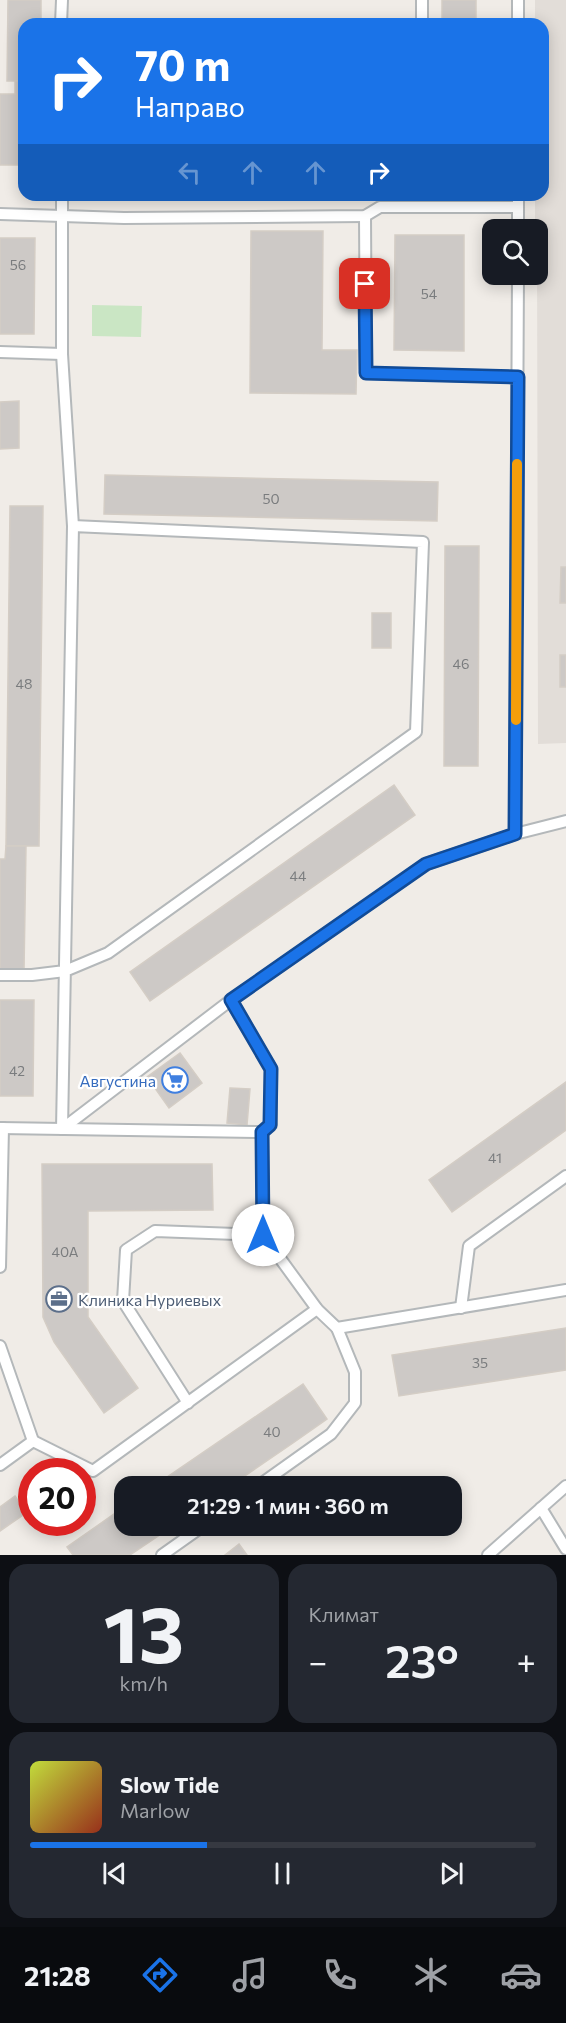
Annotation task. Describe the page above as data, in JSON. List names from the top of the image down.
{
  "places": {
    "supermarket": ["Августина"],
    "office": ["Клиника Нуриевых"]
  },
  "house_numbers": [
    "56",
    "54",
    "50",
    "46",
    "48",
    "44",
    "42",
    "41",
    "40А",
    "35",
    "40"
  ],
  "page": {
    "turn": ["70 m", "Направо"],
    "limit": "20",
    "trip": "21:29 · 1 мин · 360 m",
    "tile": [
      ["13", "km/h"],
      "Климат"
    ],
    "heat": ["−", "23°", "+"],
    "song": ["Slow Tide", "Marlow"],
    "tabs": "21:28"
  }
}
